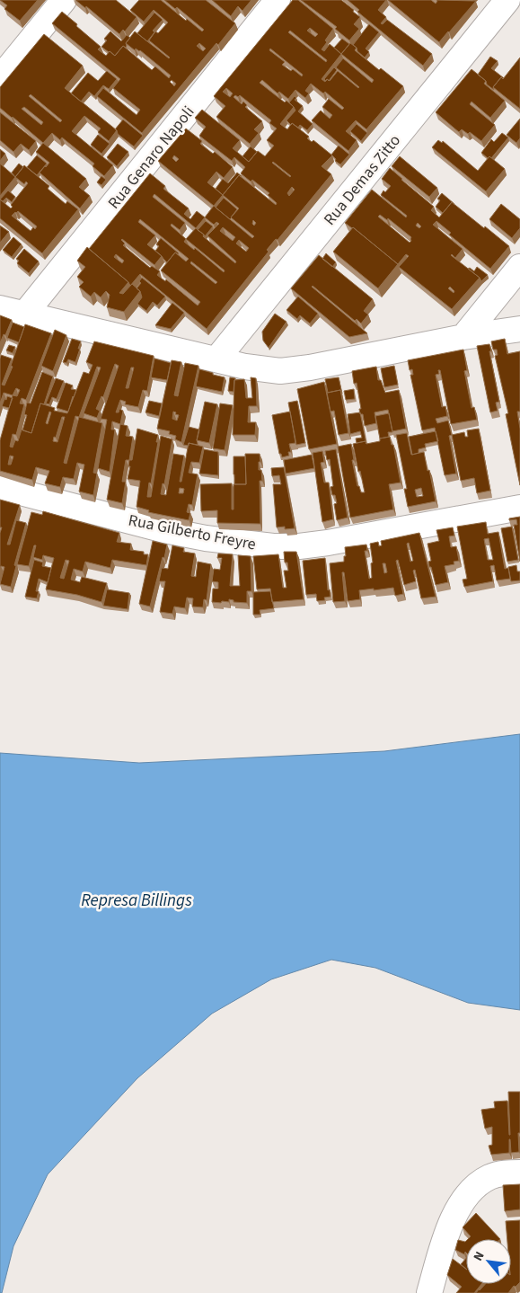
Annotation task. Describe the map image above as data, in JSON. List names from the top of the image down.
{
  "streets": {
    "street": ["Rua Genaro Napoli", "Rua Demas Zitto", "Rua Gilberto Freyre"]
  },
  "water": ["Represa Billings"],
  "north": "top left"
}
